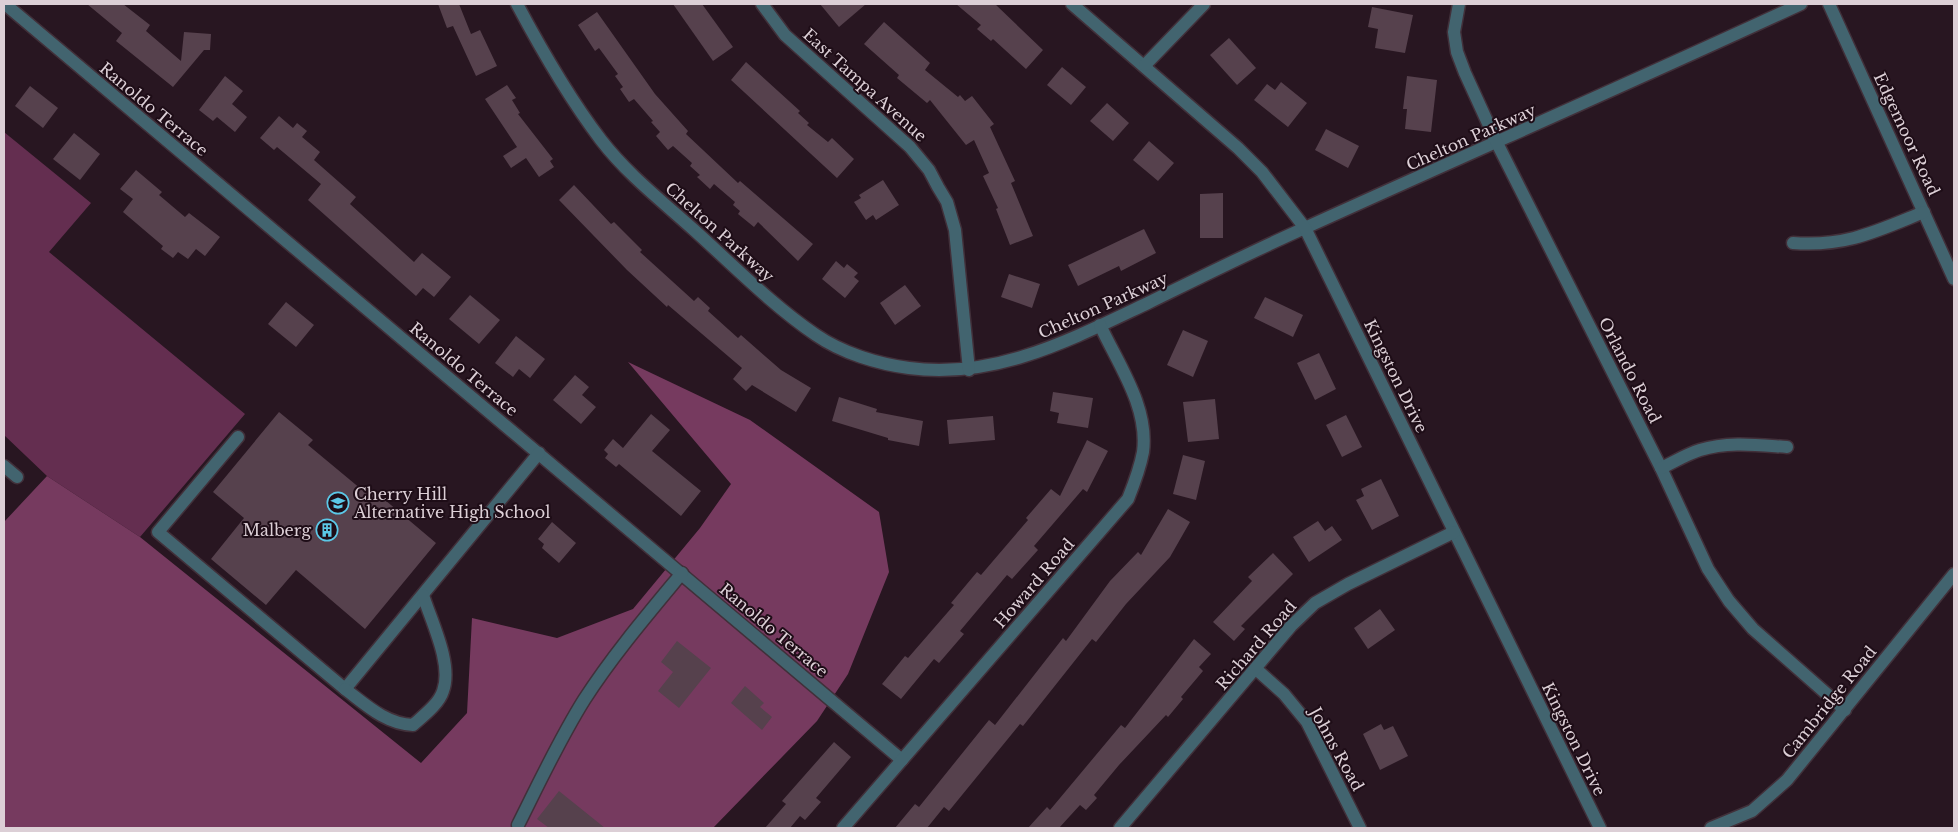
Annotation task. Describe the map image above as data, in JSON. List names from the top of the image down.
{
  "streets": {
    "street": [
      "East Tampa Avenue",
      "Ranoldo Terrace",
      "Edgemoor Road",
      "Chelton Parkway",
      "Orlando Road",
      "Kingston Drive",
      "Howard Road",
      "Richard Road",
      "Cambridge Road",
      "Johns Road"
    ]
  },
  "crossings": [
    ["East Tampa Avenue", "Chelton Parkway"],
    ["Ranoldo Terrace", "Howard Road"],
    ["Chelton Parkway", "Orlando Road"],
    ["Chelton Parkway", "Kingston Drive"],
    ["Chelton Parkway", "Howard Road"],
    ["Orlando Road", "Cambridge Road"],
    ["Kingston Drive", "Richard Road"],
    ["Richard Road", "Johns Road"]
  ],
  "places": {
    "school or university": ["Cherry Hill Alternative High School"],
    "building": ["Malberg"]
  }
}
